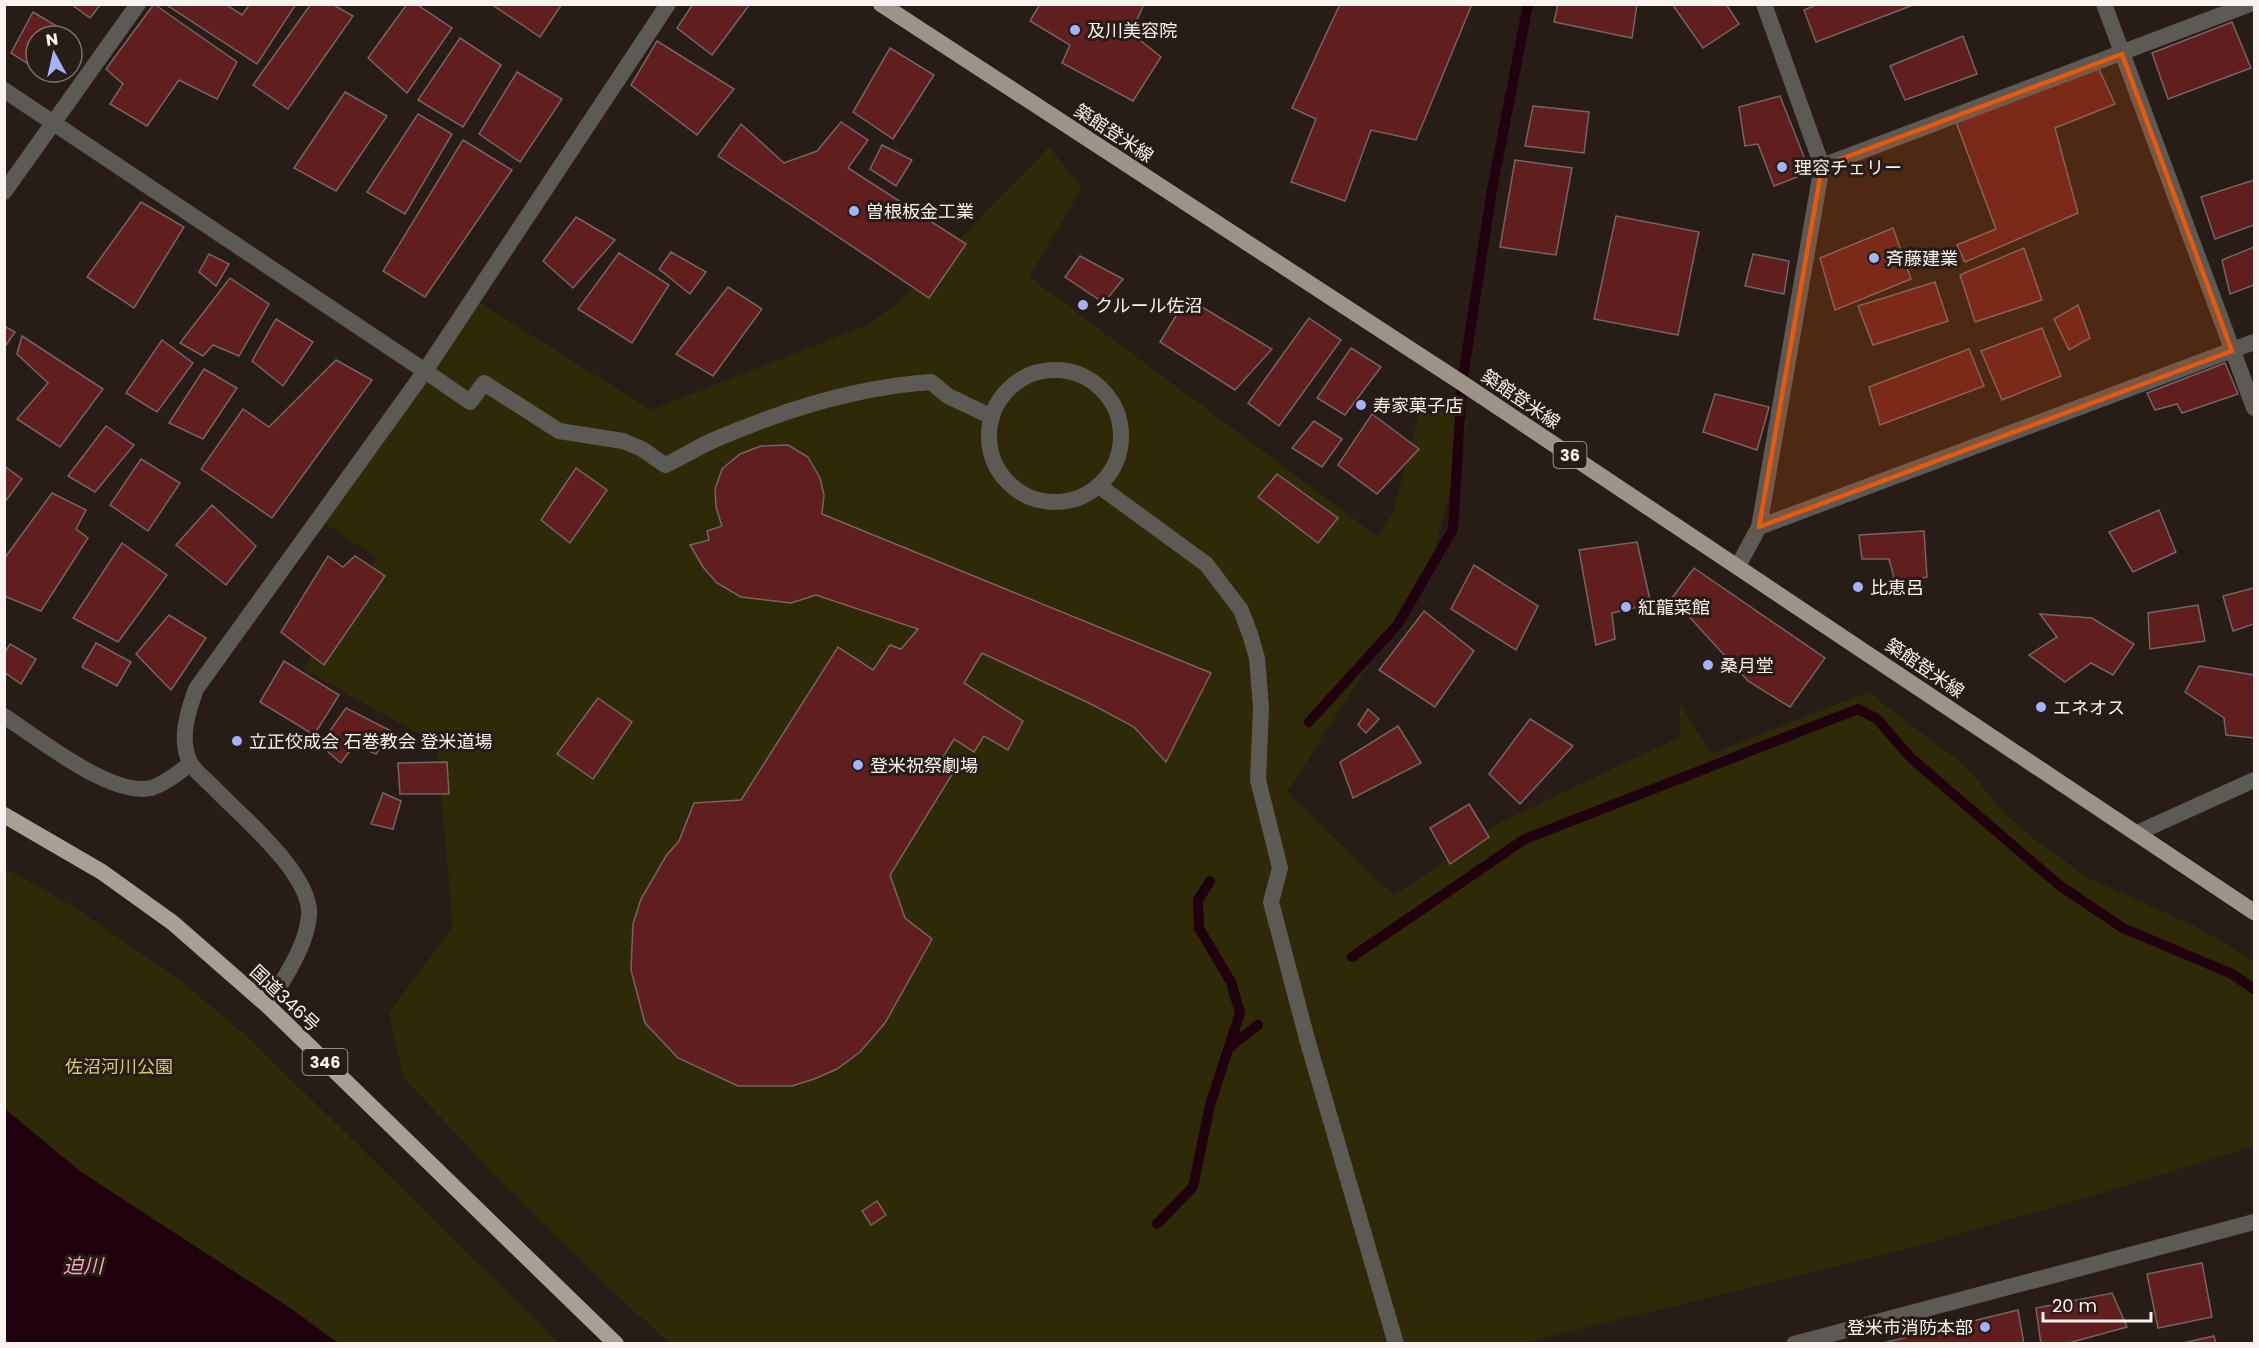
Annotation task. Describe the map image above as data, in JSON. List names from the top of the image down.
{
  "streets": {
    "highway": ["国道346号", "346"],
    "main road": ["築館登米線", "36"]
  },
  "water": ["迫川"],
  "parks": ["佐沼河川公園"],
  "places": [
    "及川美容院",
    "理容チェリー",
    "曽根板金工業",
    "斉藤建業",
    "クルール佐沼",
    "寿家菓子店",
    "比恵呂",
    "紅龍菜館",
    "桑月堂",
    "エネオス",
    "立正佼成会 石巻教会 登米道場",
    "登米祝祭劇場",
    "登米市消防本部"
  ],
  "scale_bar": "20 m",
  "north": "top"
}
